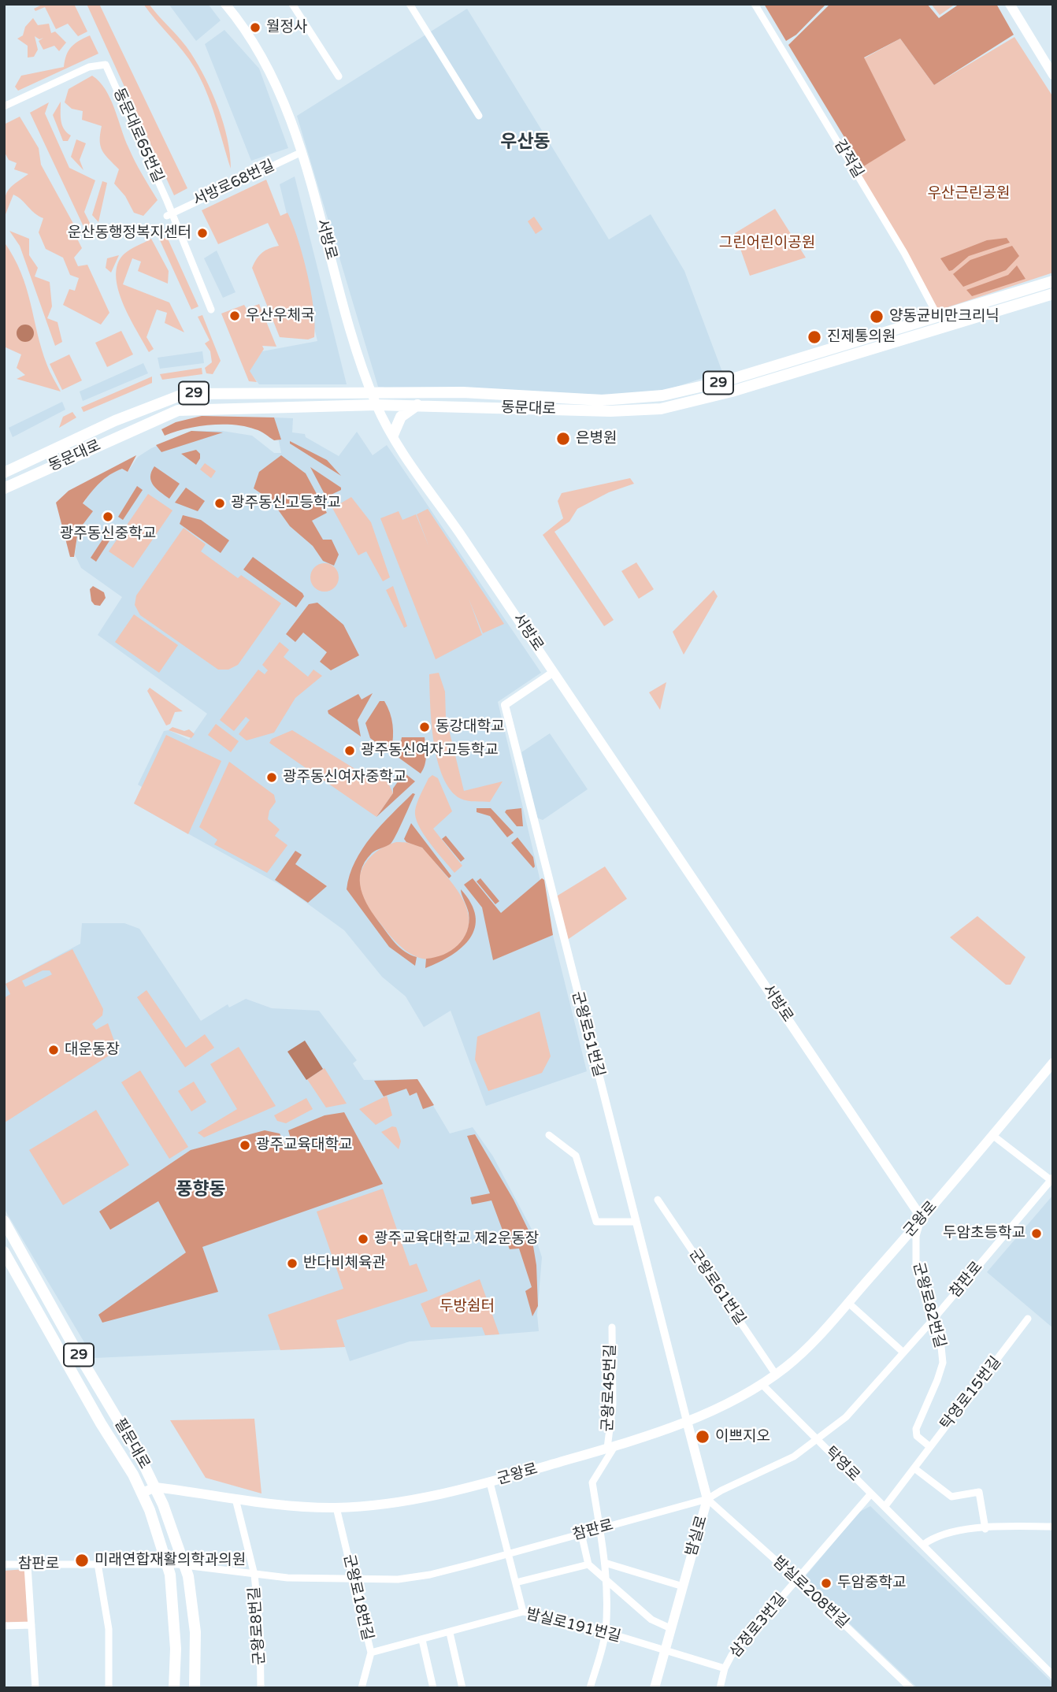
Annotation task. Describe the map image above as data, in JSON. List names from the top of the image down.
{
  "streets": {
    "main road": [
      "서방로",
      "29",
      "동문대로",
      "군왕로",
      "필문대로",
      "밤실로"
    ],
    "street": [
      "동문대로65번길",
      "감적길",
      "서방로68번길",
      "군왕로51번길",
      "참판로",
      "군왕로61번길",
      "군왕로82번길",
      "군왕로45번길",
      "탁영로15번길",
      "탁영로",
      "밤실로208번길",
      "군왕로18번길",
      "군왕로8번길",
      "밤실로191번길",
      "삼정로3번길"
    ]
  },
  "crossings": [
    ["동문대로65번길", "서방로68번길"],
    ["감적길", "동문대로"],
    ["서방로68번길", "서방로"],
    ["서방로", "동문대로"],
    ["서방로", "군왕로51번길"],
    ["서방로", "군왕로"],
    ["서방로", "군왕로82번길"],
    ["군왕로51번길", "군왕로"],
    ["군왕로51번길", "밤실로"],
    ["군왕로", "군왕로61번길"],
    ["군왕로", "군왕로82번길"],
    ["군왕로", "군왕로45번길"],
    ["군왕로", "필문대로"],
    ["군왕로", "탁영로"],
    ["군왕로", "밤실로"],
    ["군왕로", "군왕로18번길"],
    ["군왕로", "군왕로8번길"],
    ["참판로", "군왕로82번길"],
    ["참판로", "필문대로"],
    ["참판로", "탁영로"],
    ["참판로", "밤실로"],
    ["참판로", "밤실로208번길"],
    ["참판로", "군왕로18번길"],
    ["참판로", "군왕로8번길"],
    ["군왕로82번길", "탁영로15번길"],
    ["탁영로15번길", "탁영로"],
    ["탁영로", "삼정로3번길"],
    ["밤실로", "밤실로208번길"],
    ["밤실로", "밤실로191번길"],
    ["밤실로208번길", "삼정로3번길"],
    ["군왕로18번길", "밤실로191번길"]
  ],
  "districts": ["우산동", "풍향동"],
  "parks": ["우산근린공원", "그린어린이공원", "두방쉼터"],
  "places": [
    "월정사",
    "운산동행정복지센터",
    "우산우체국",
    "양동균비만크리닉",
    "진제통의원",
    "은병원",
    "광주동신고등학교",
    "광주동신중학교",
    "동강대학교",
    "광주동신여자고등학교",
    "광주동신여자중학교",
    "대운동장",
    "광주교육대학교",
    "두암초등학교",
    "광주교육대학교 제2운동장",
    "반다비체육관",
    "이쁘지오",
    "미래연합재활의학과의원",
    "두암중학교"
  ]
}
